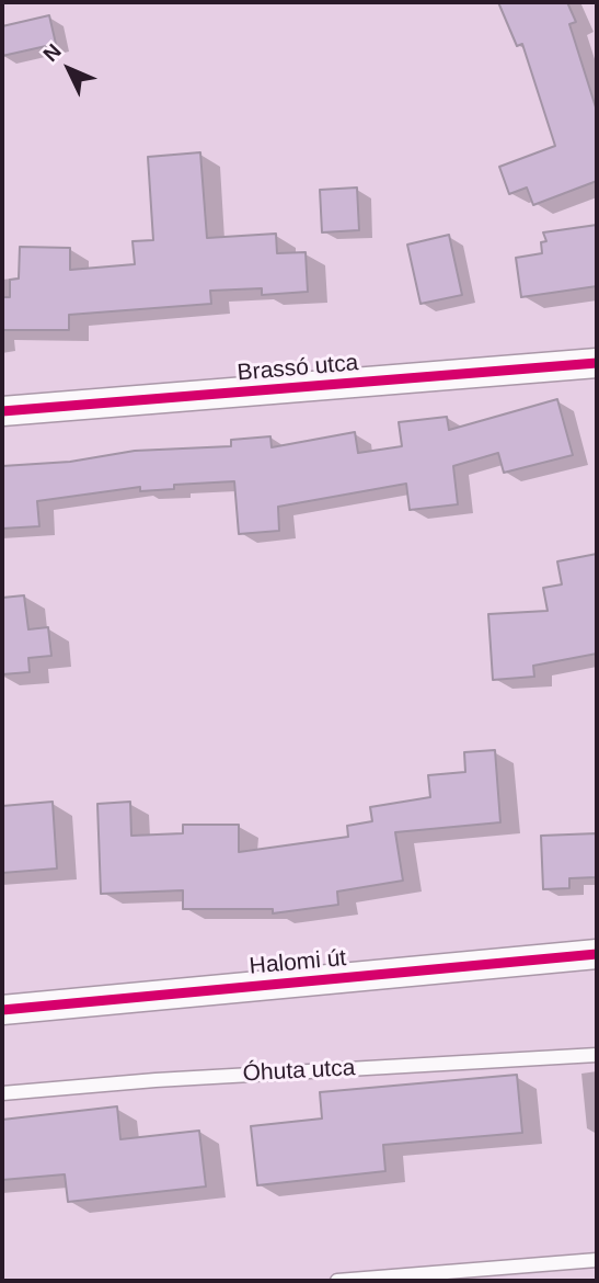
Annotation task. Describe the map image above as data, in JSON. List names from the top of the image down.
{
  "streets": {
    "street": ["Brassó utca", "Halomi út"],
    "lane": ["Óhuta utca"]
  },
  "north": "top left"
}
